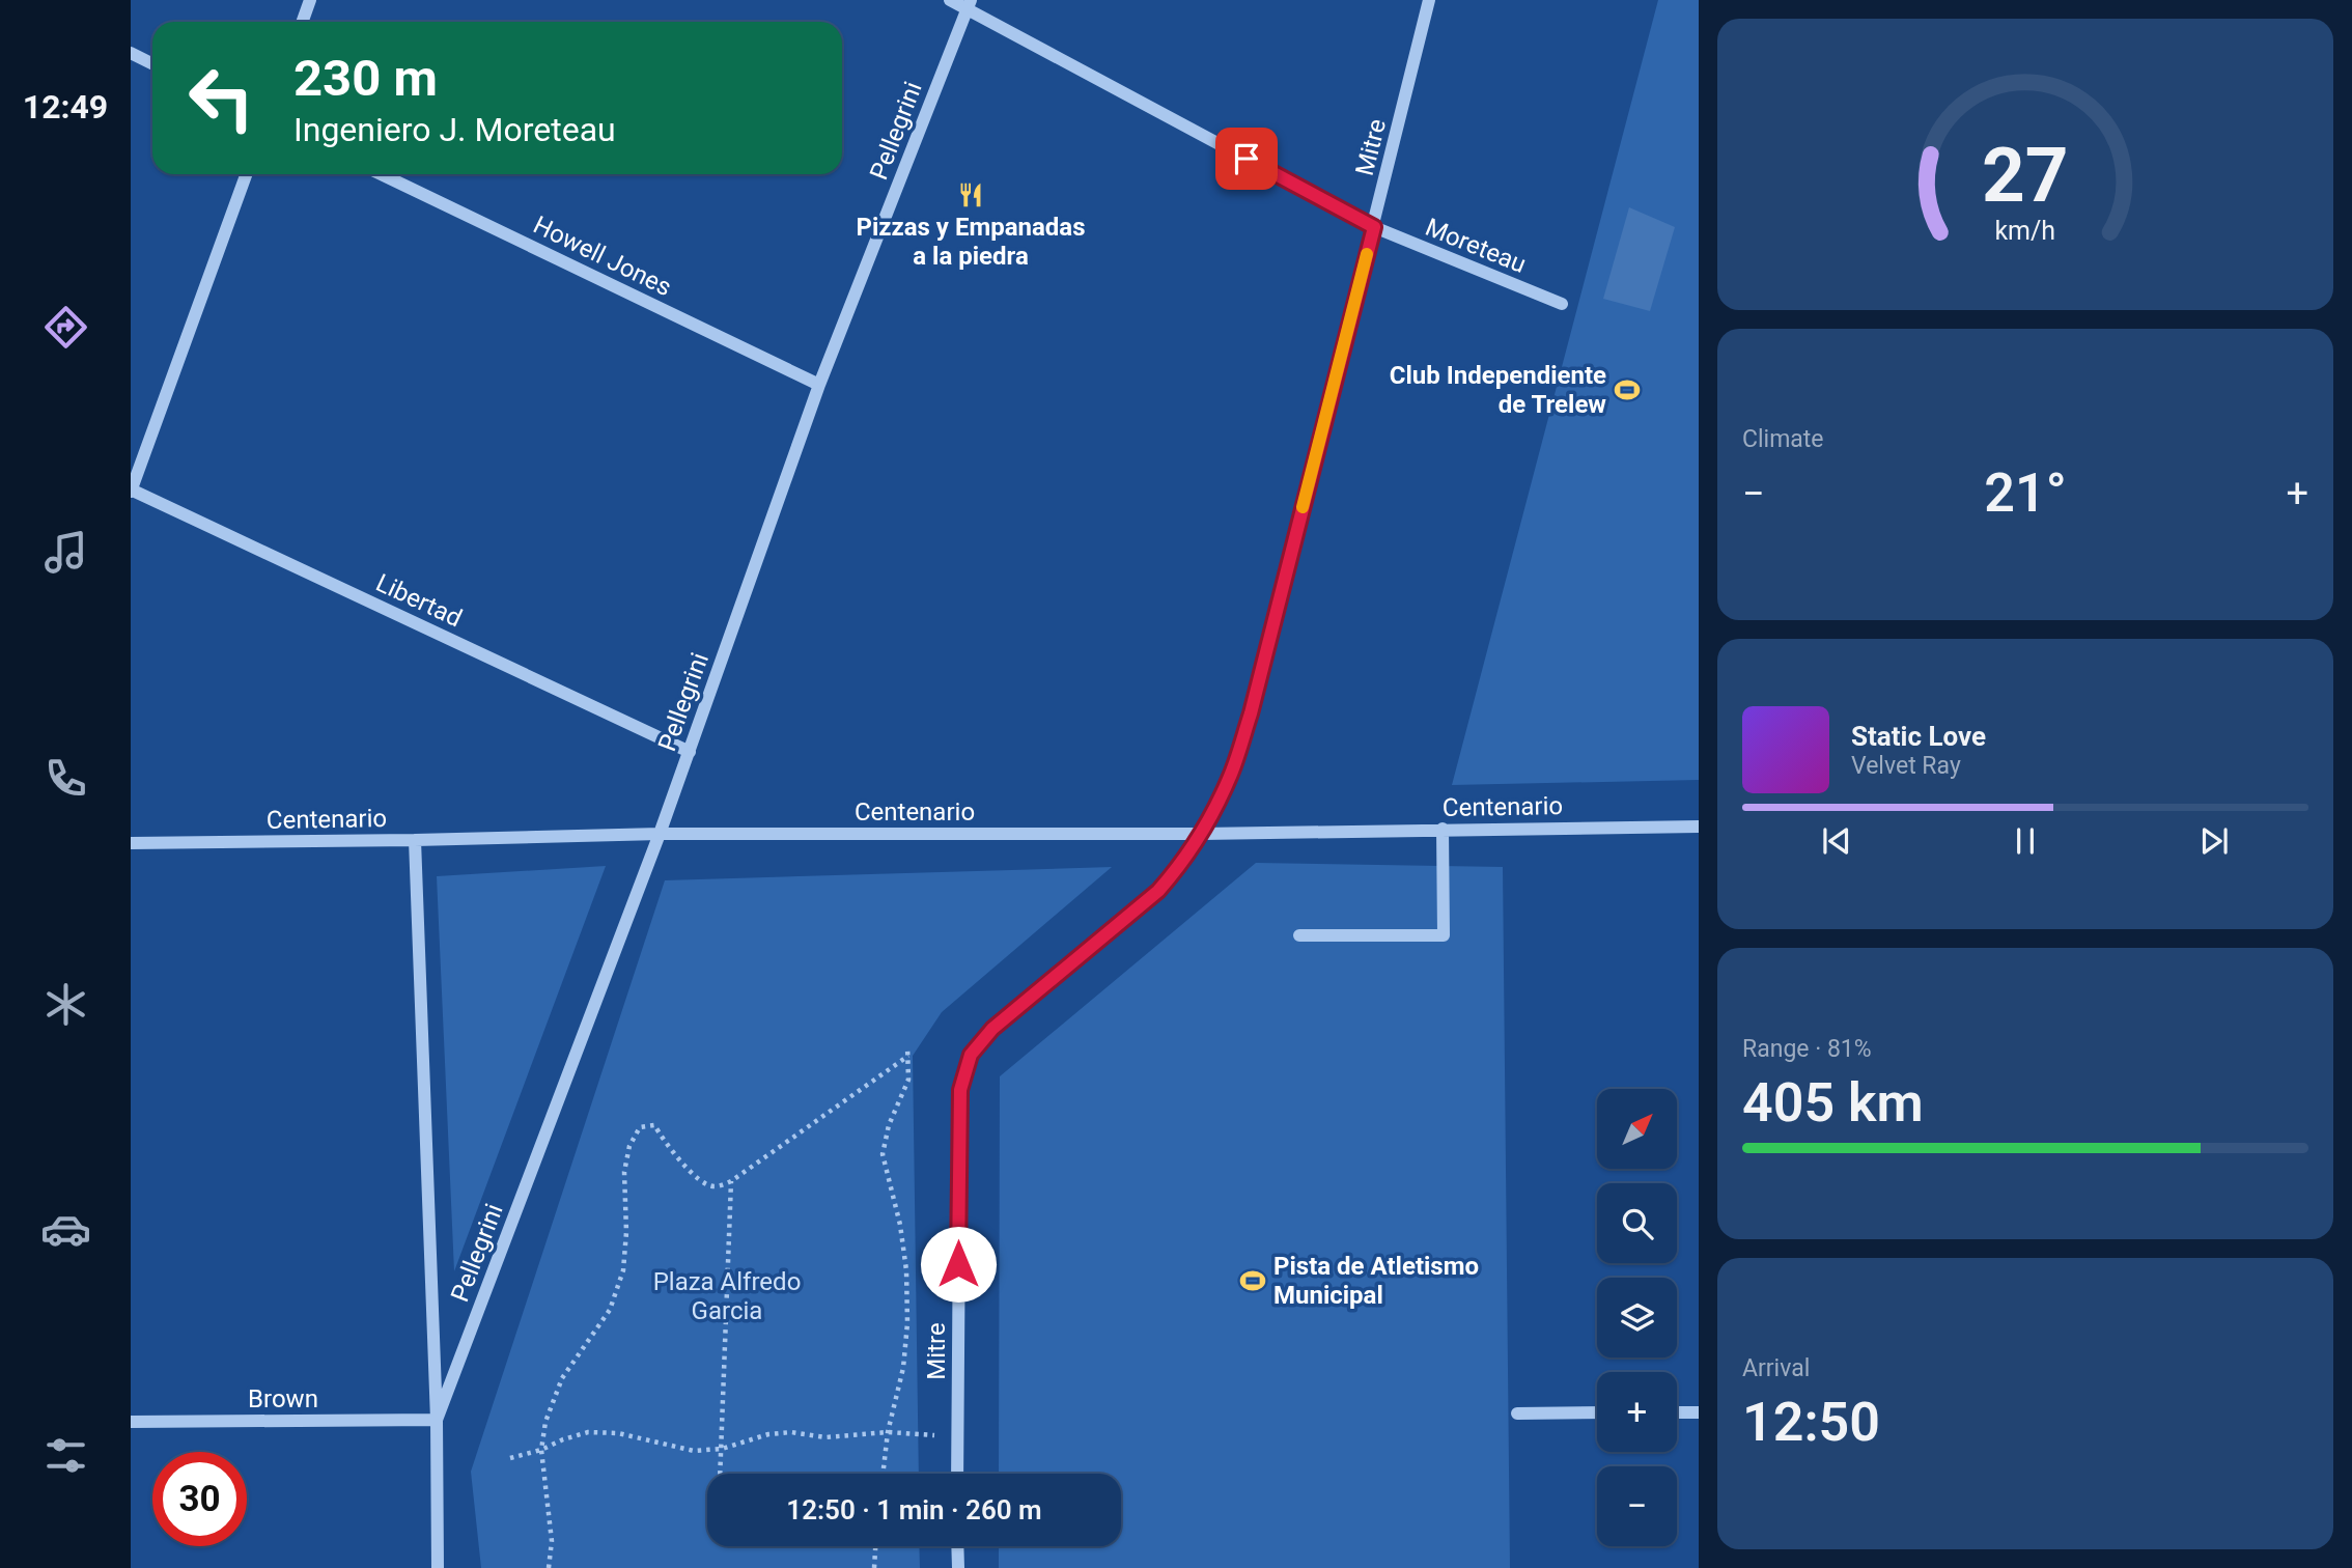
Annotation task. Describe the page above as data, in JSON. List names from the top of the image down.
{
  "streets": {
    "street": [
      "Pellegrini",
      "Mitre",
      "Moreteau",
      "Howell Jones",
      "Libertad",
      "Centenario",
      "Brown"
    ]
  },
  "crossings": [
    ["Pellegrini", "Moreteau"],
    ["Pellegrini", "Howell Jones"],
    ["Pellegrini", "Libertad"],
    ["Pellegrini", "Centenario"],
    ["Pellegrini", "Brown"],
    ["Mitre", "Moreteau"],
    ["Mitre", "Centenario"]
  ],
  "parks": ["Plaza Alfredo Garcia"],
  "places": {
    "restaurant": ["Pizzas y Empanadas a la piedra"],
    "sports": ["Club Independiente de Trelew", "Pista de Atletismo Municipal"]
  },
  "north": "top right",
  "page": {
    "tabs": "12:49",
    "turn": ["230 m", "Ingeniero J. Moreteau"],
    "tile": [
      "Climate",
      ["Range · 81%", "405 km"],
      ["Arrival", "12:50"]
    ],
    "heat": ["−", "21°", "+"],
    "song": ["Static Love", "Velvet Ray"],
    "map_buttons": ["+", "−"],
    "limit": "30",
    "trip": "12:50 · 1 min · 260 m",
    "gauge": ["27", "km/h"]
  }
}
